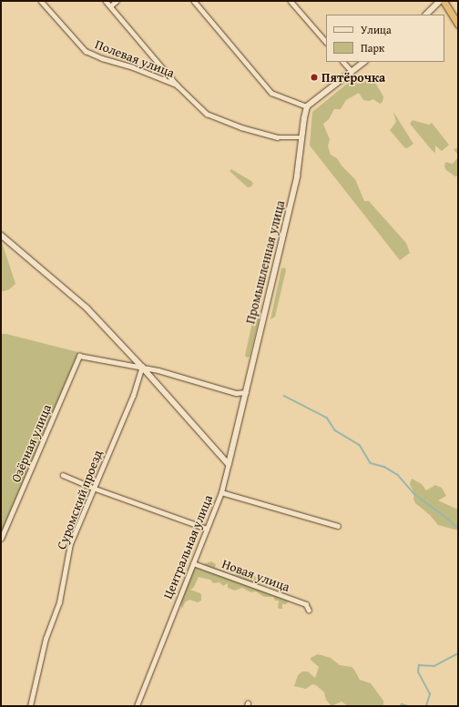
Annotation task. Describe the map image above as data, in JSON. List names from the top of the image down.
{
  "streets": {
    "street": [
      "Полевая улица",
      "Промышленная улица",
      "Озёрная улица",
      "Суромский проезд",
      "Центральная улица",
      "Новая улица"
    ]
  },
  "crossings": [
    ["Промышленная улица", "Центральная улица"],
    ["Озёрная улица", "Суромский проезд"],
    ["Центральная улица", "Новая улица"]
  ],
  "places": ["Пятёрочка"],
  "legend": ["Улица", "Парк"]
}
